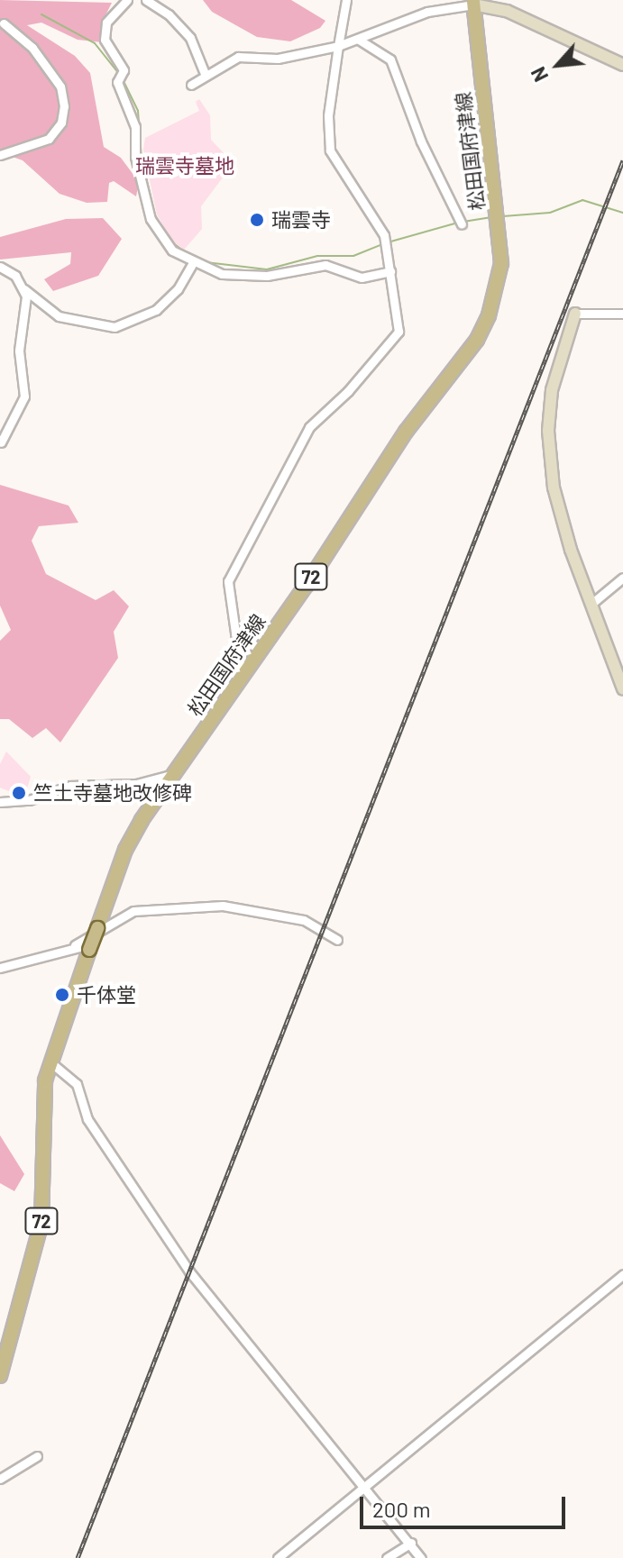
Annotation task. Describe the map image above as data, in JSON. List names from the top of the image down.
{
  "streets": {
    "main road": ["松田国府津線", "72"]
  },
  "parks": ["瑞雲寺墓地"],
  "places": ["瑞雲寺", "竺土寺墓地改修碑", "千体堂"],
  "scale_bar": "200 m",
  "north": "bottom left"
}
